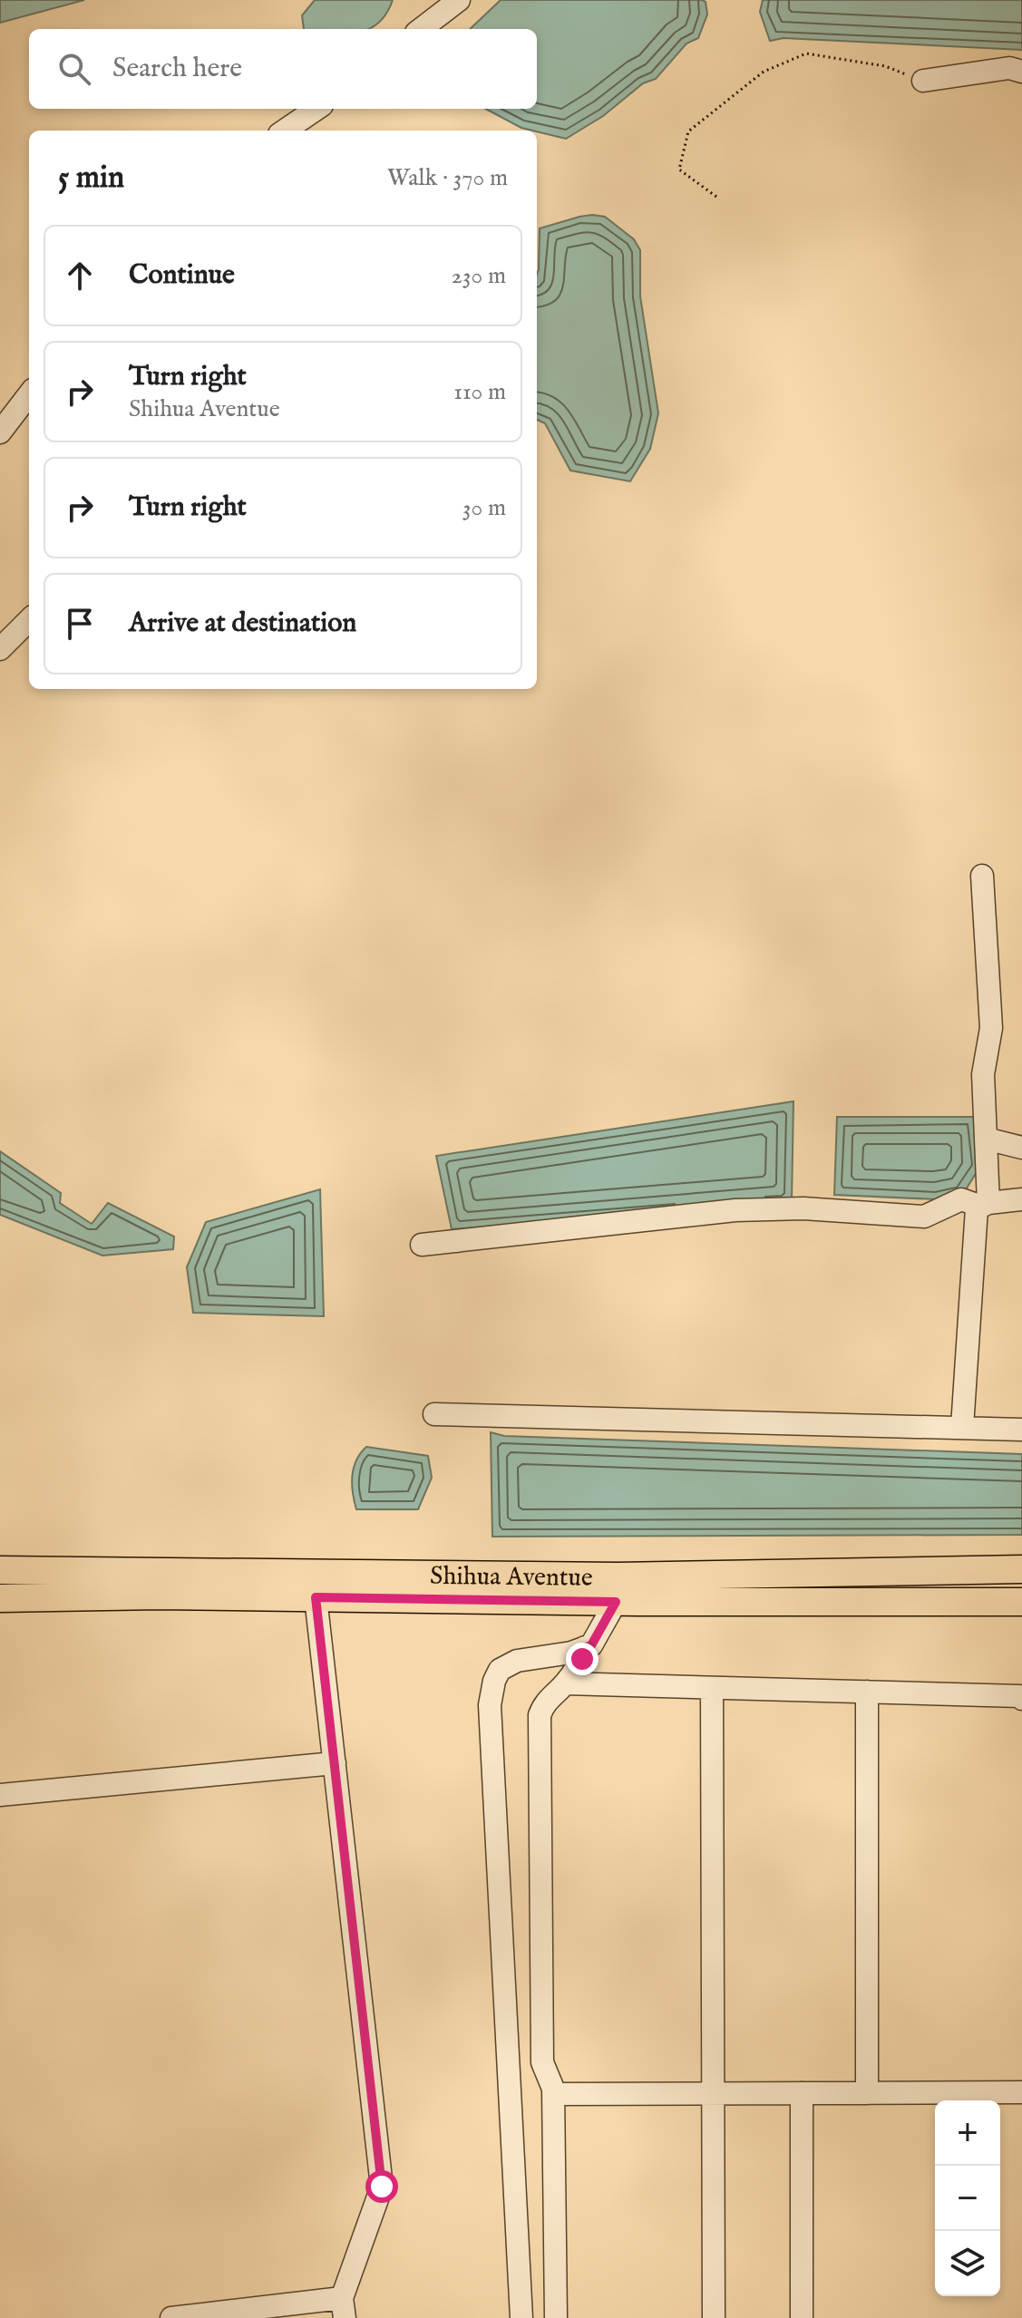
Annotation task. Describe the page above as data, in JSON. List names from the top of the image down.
{
  "streets": {
    "main road": ["Shihua Aventue"]
  },
  "page": {
    "search": "Search here",
    "heading": ["5 min", "Walk · 370 m"],
    "list": [
      ["Continue", "230 m"],
      ["Turn right", "Shihua Aventue", "110 m"],
      ["Turn right", "30 m"],
      "Arrive at destination"
    ],
    "map_buttons": ["+", "−"]
  }
}
